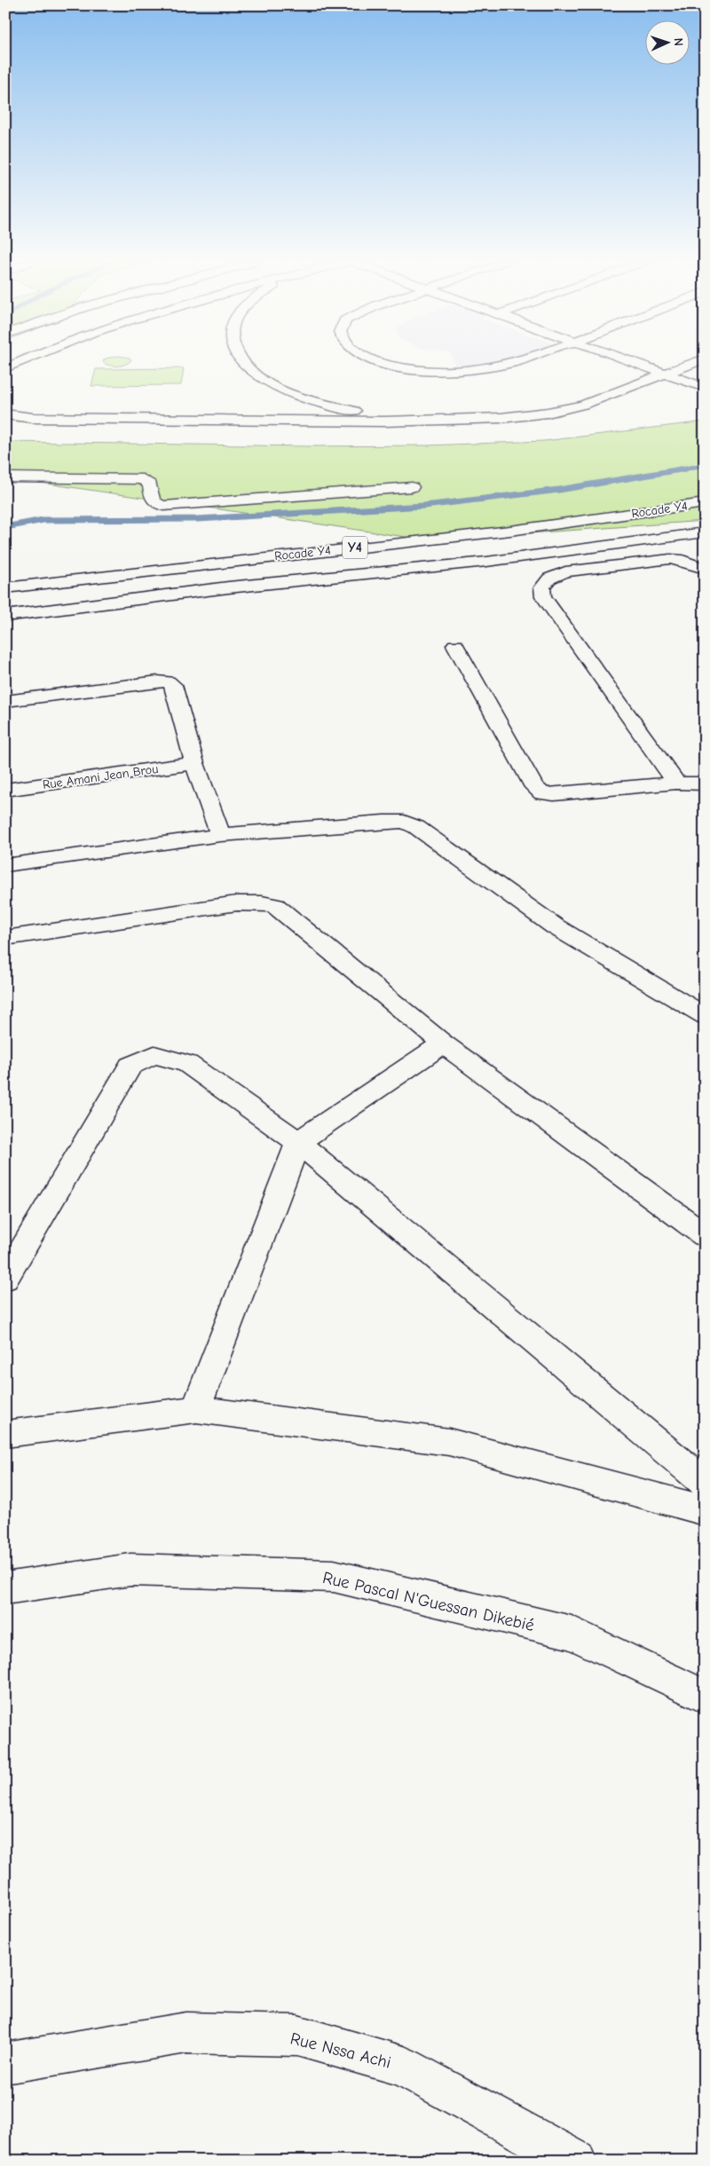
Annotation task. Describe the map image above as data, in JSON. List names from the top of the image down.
{
  "streets": {
    "main road": [
      "Rocade Y4",
      "Y4",
      "Rue Amani Jean Brou",
      "Rue Pascal N'Guessan Dikebié",
      "Rue Nssa Achi"
    ]
  },
  "north": "right"
}
